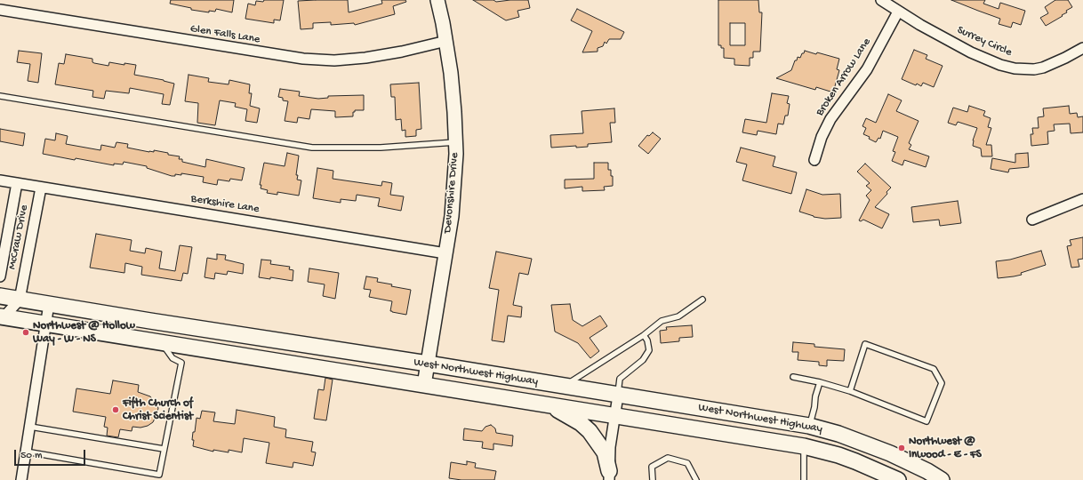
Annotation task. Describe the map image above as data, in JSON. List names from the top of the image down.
{
  "streets": {
    "main road": ["West Northwest Highway"],
    "street": [
      "Glen Falls Lane",
      "Surrey Circle",
      "Broken Arrow Lane",
      "Devonshire Drive",
      "Berkshire Lane",
      "McCraw Drive"
    ]
  },
  "crossings": [
    ["Glen Falls Lane", "Devonshire Drive"],
    ["Surrey Circle", "Broken Arrow Lane"],
    ["Devonshire Drive", "Berkshire Lane"],
    ["Devonshire Drive", "West Northwest Highway"],
    ["Berkshire Lane", "McCraw Drive"],
    ["McCraw Drive", "West Northwest Highway"]
  ],
  "places": ["Northwest @ Hollow Way - W - NS", "Fifth Church of Christ Scientist", "Northwest @ Inwood - E - FS"],
  "scale_bar": "50 m"
}
